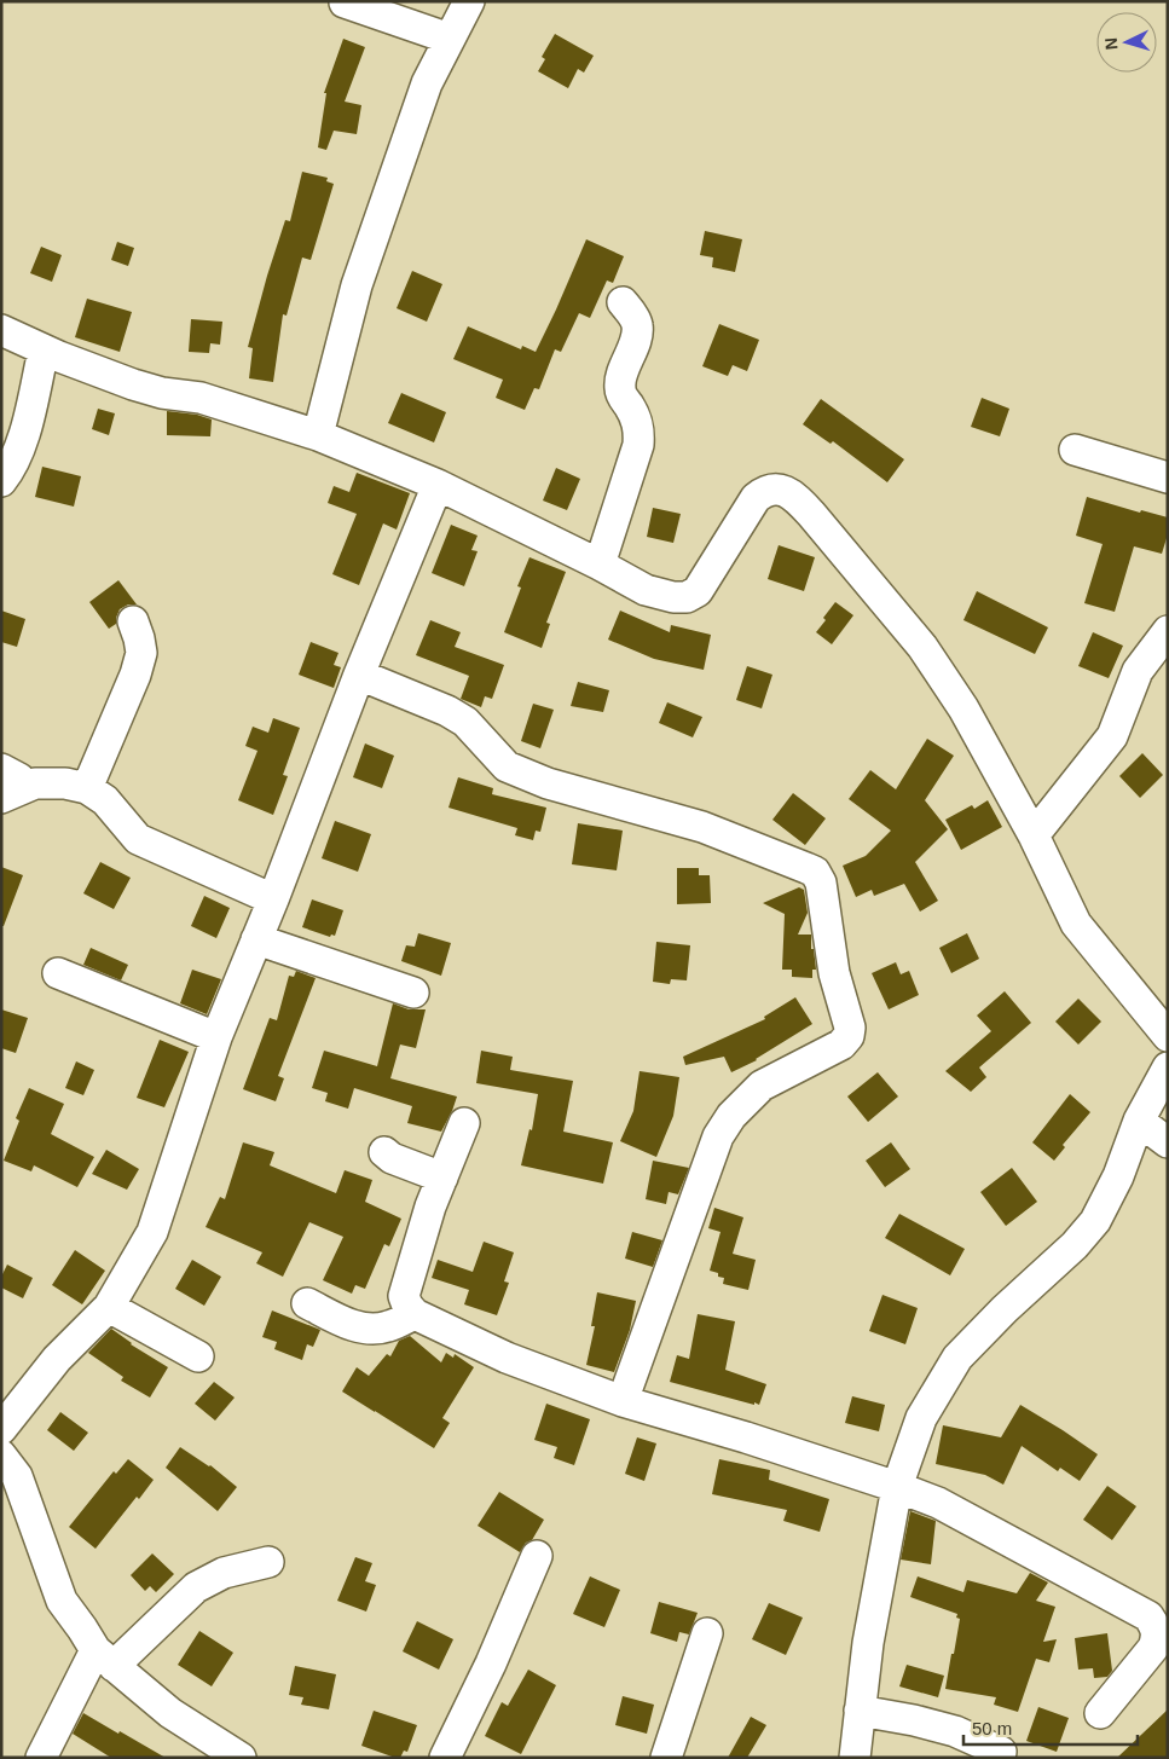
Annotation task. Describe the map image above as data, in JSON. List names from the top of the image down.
{
  "scale_bar": "50 m",
  "north": "left"
}
